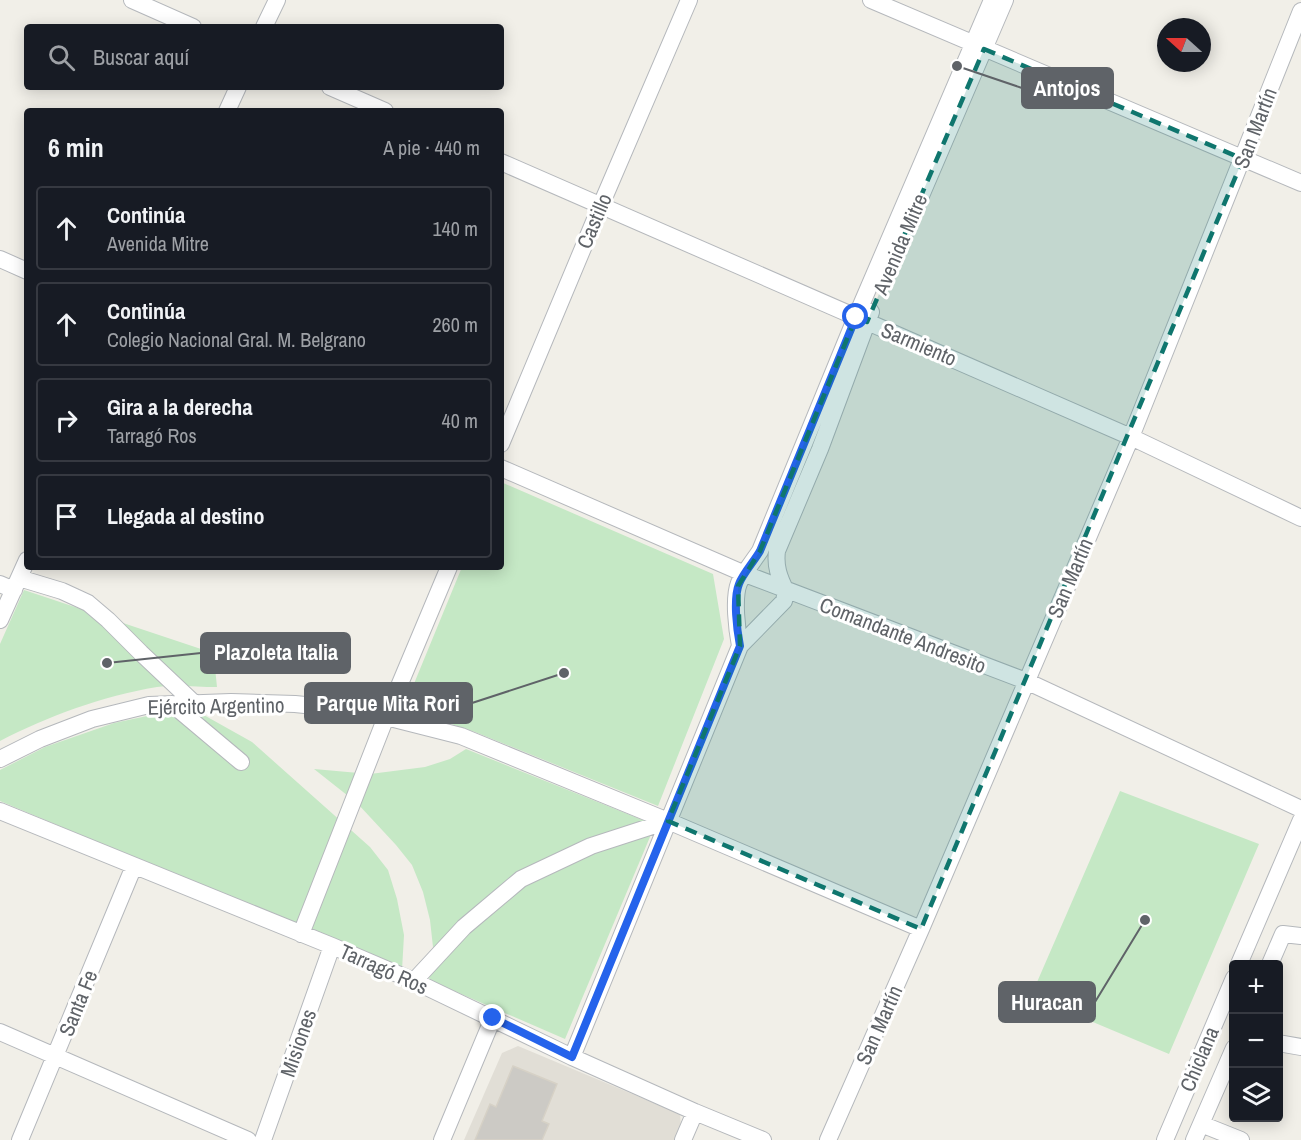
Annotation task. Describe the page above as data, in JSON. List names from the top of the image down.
{
  "streets": {
    "street": [
      "San Martín",
      "Castillo",
      "Avenida Mitre",
      "Sarmiento",
      "Comandante Andresito",
      "Ejército Argentino",
      "Tarragó Ros",
      "Santa Fe",
      "Misiones",
      "Chiclana"
    ]
  },
  "crossings": [
    ["San Martín", "Sarmiento"],
    ["San Martín", "Comandante Andresito"],
    ["San Martín", "Ejército Argentino"],
    ["Castillo", "Sarmiento"],
    ["Avenida Mitre", "Sarmiento"],
    ["Avenida Mitre", "Comandante Andresito"],
    ["Tarragó Ros", "Santa Fe"],
    ["Tarragó Ros", "Misiones"]
  ],
  "places": [
    "Antojos",
    "Plazoleta Italia",
    "Parque Mita Rori",
    "Huracan"
  ],
  "north": "left",
  "page": {
    "search": "Buscar aquí",
    "heading": ["6 min", "A pie · 440 m"],
    "list": [
      ["Continúa", "Avenida Mitre", "140 m"],
      ["Continúa", "Colegio Nacional Gral. M. Belgrano", "260 m"],
      ["Gira a la derecha", "Tarragó Ros", "40 m"],
      "Llegada al destino"
    ],
    "map_buttons": ["+", "−"]
  }
}
